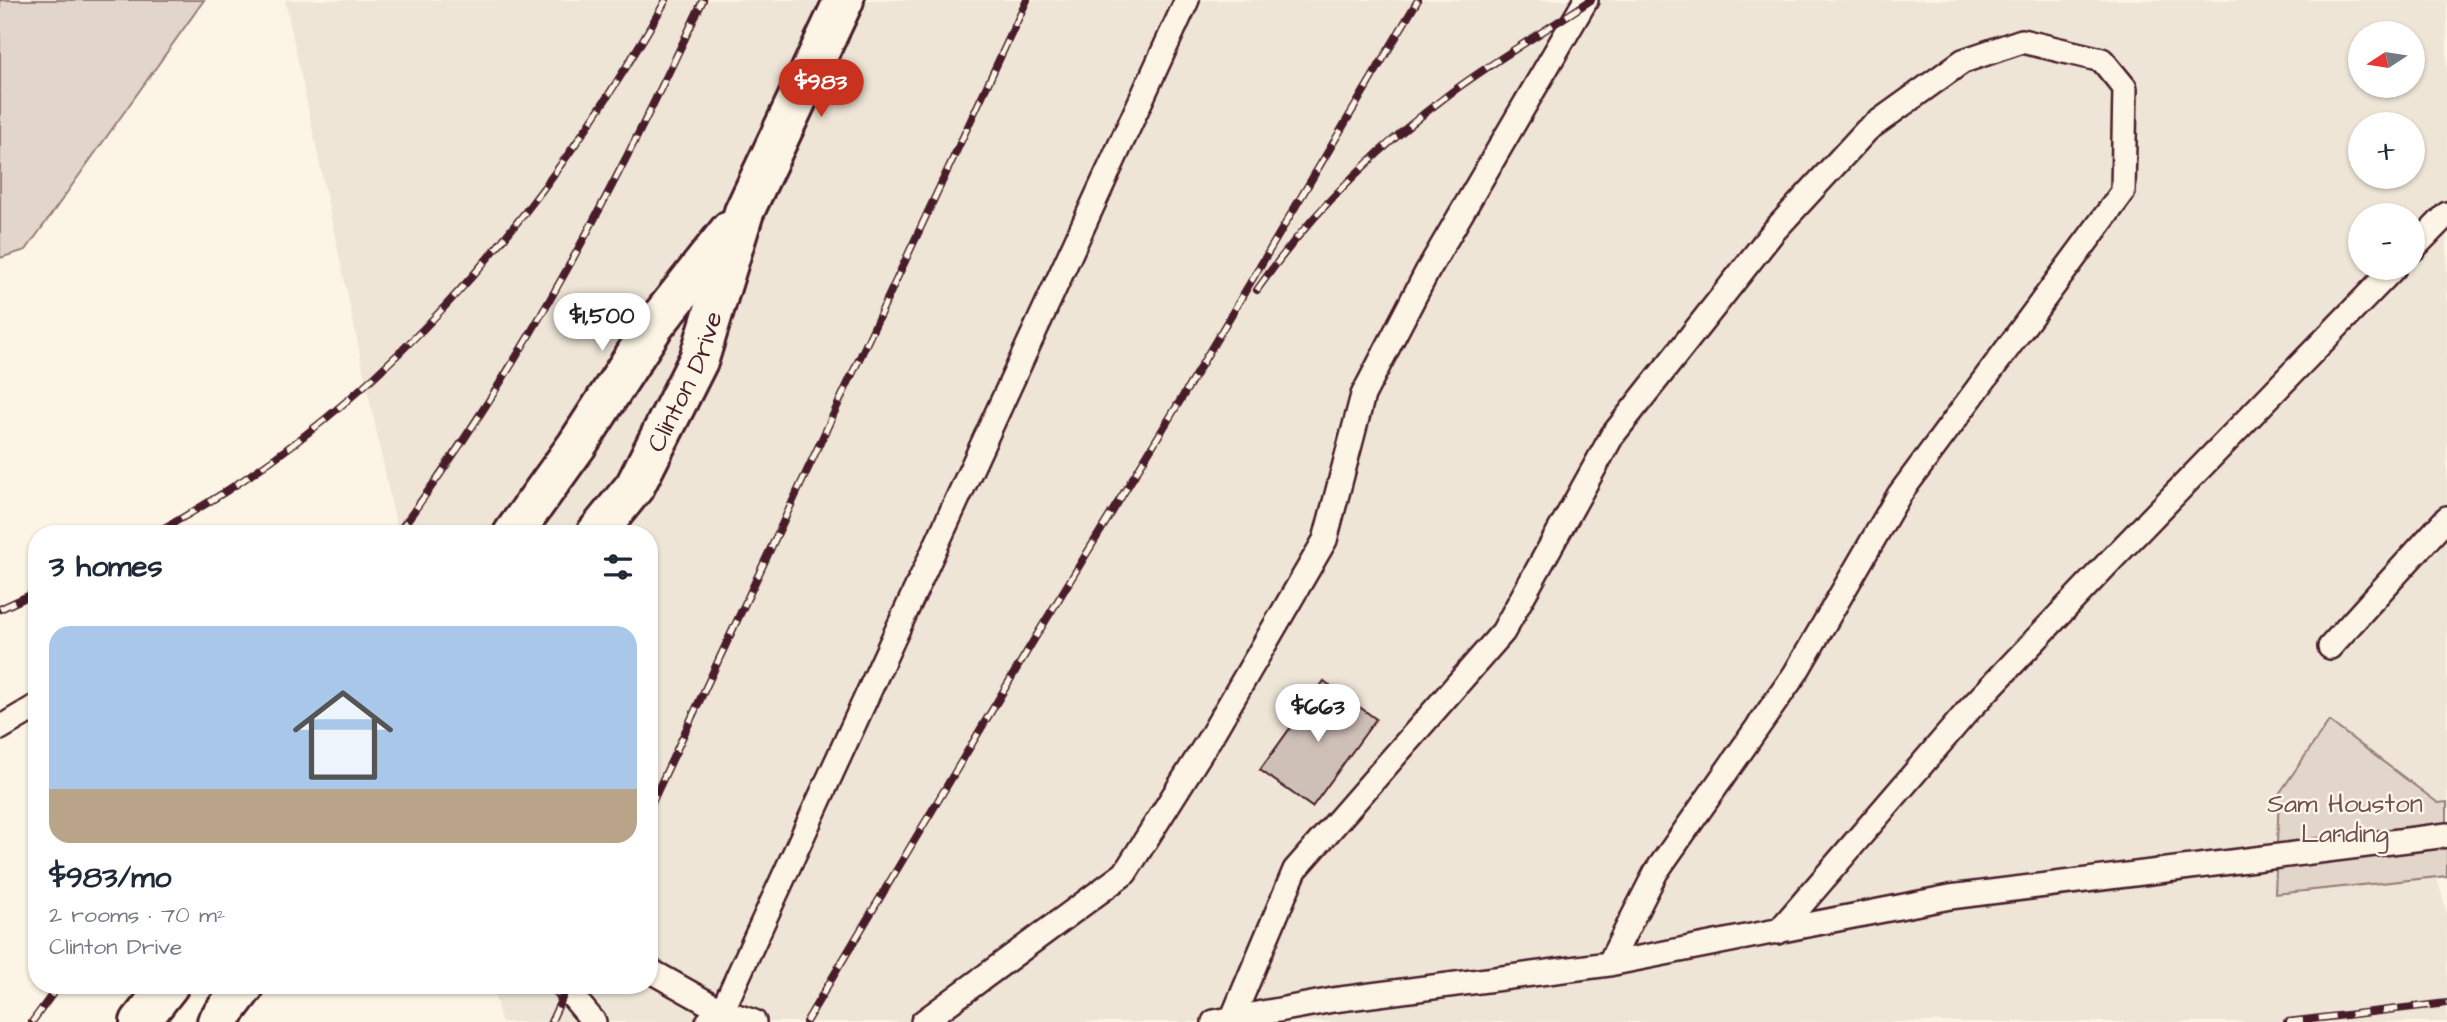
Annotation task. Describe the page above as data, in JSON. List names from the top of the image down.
{
  "streets": {
    "main road": ["Clinton Drive"]
  },
  "parks": ["Sam Houston Landing"],
  "north": "left",
  "page": {
    "map_buttons": ["+", "−"],
    "price": ["$983", "$1,500", "$663"],
    "heading": "3 homes",
    "list": [
      {
        "name": "$983/mo",
        "note": "2 rooms · 70 m² · Clinton Drive"
      }
    ]
  }
}
